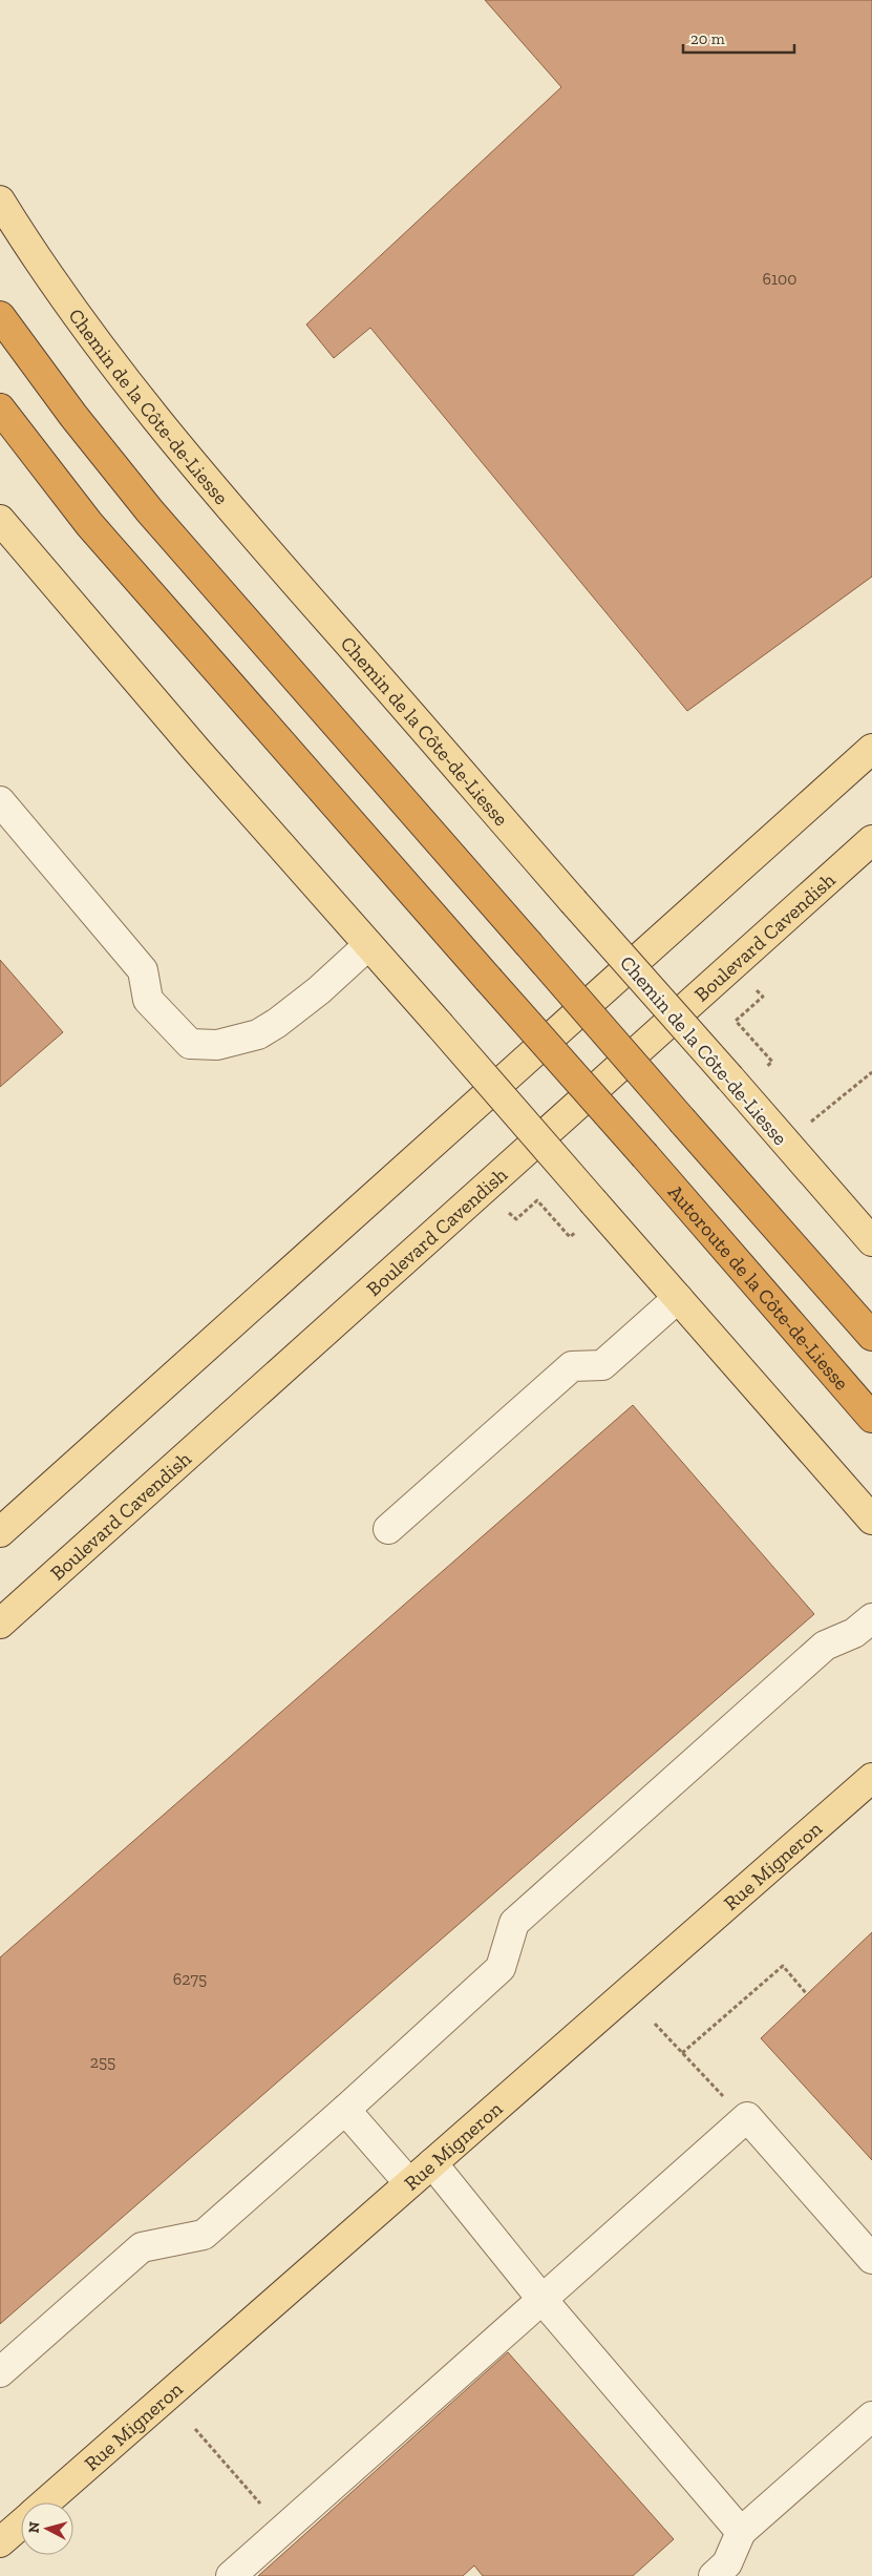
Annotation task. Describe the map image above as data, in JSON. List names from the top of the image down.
{
  "streets": {
    "highway": ["Autoroute de la Côte-de-Liesse"],
    "main road": ["Chemin de la Côte-de-Liesse", "Boulevard Cavendish", "Rue Migneron"]
  },
  "house_numbers": ["6100", "6275", "255"],
  "scale_bar": "20 m",
  "north": "left"
}
